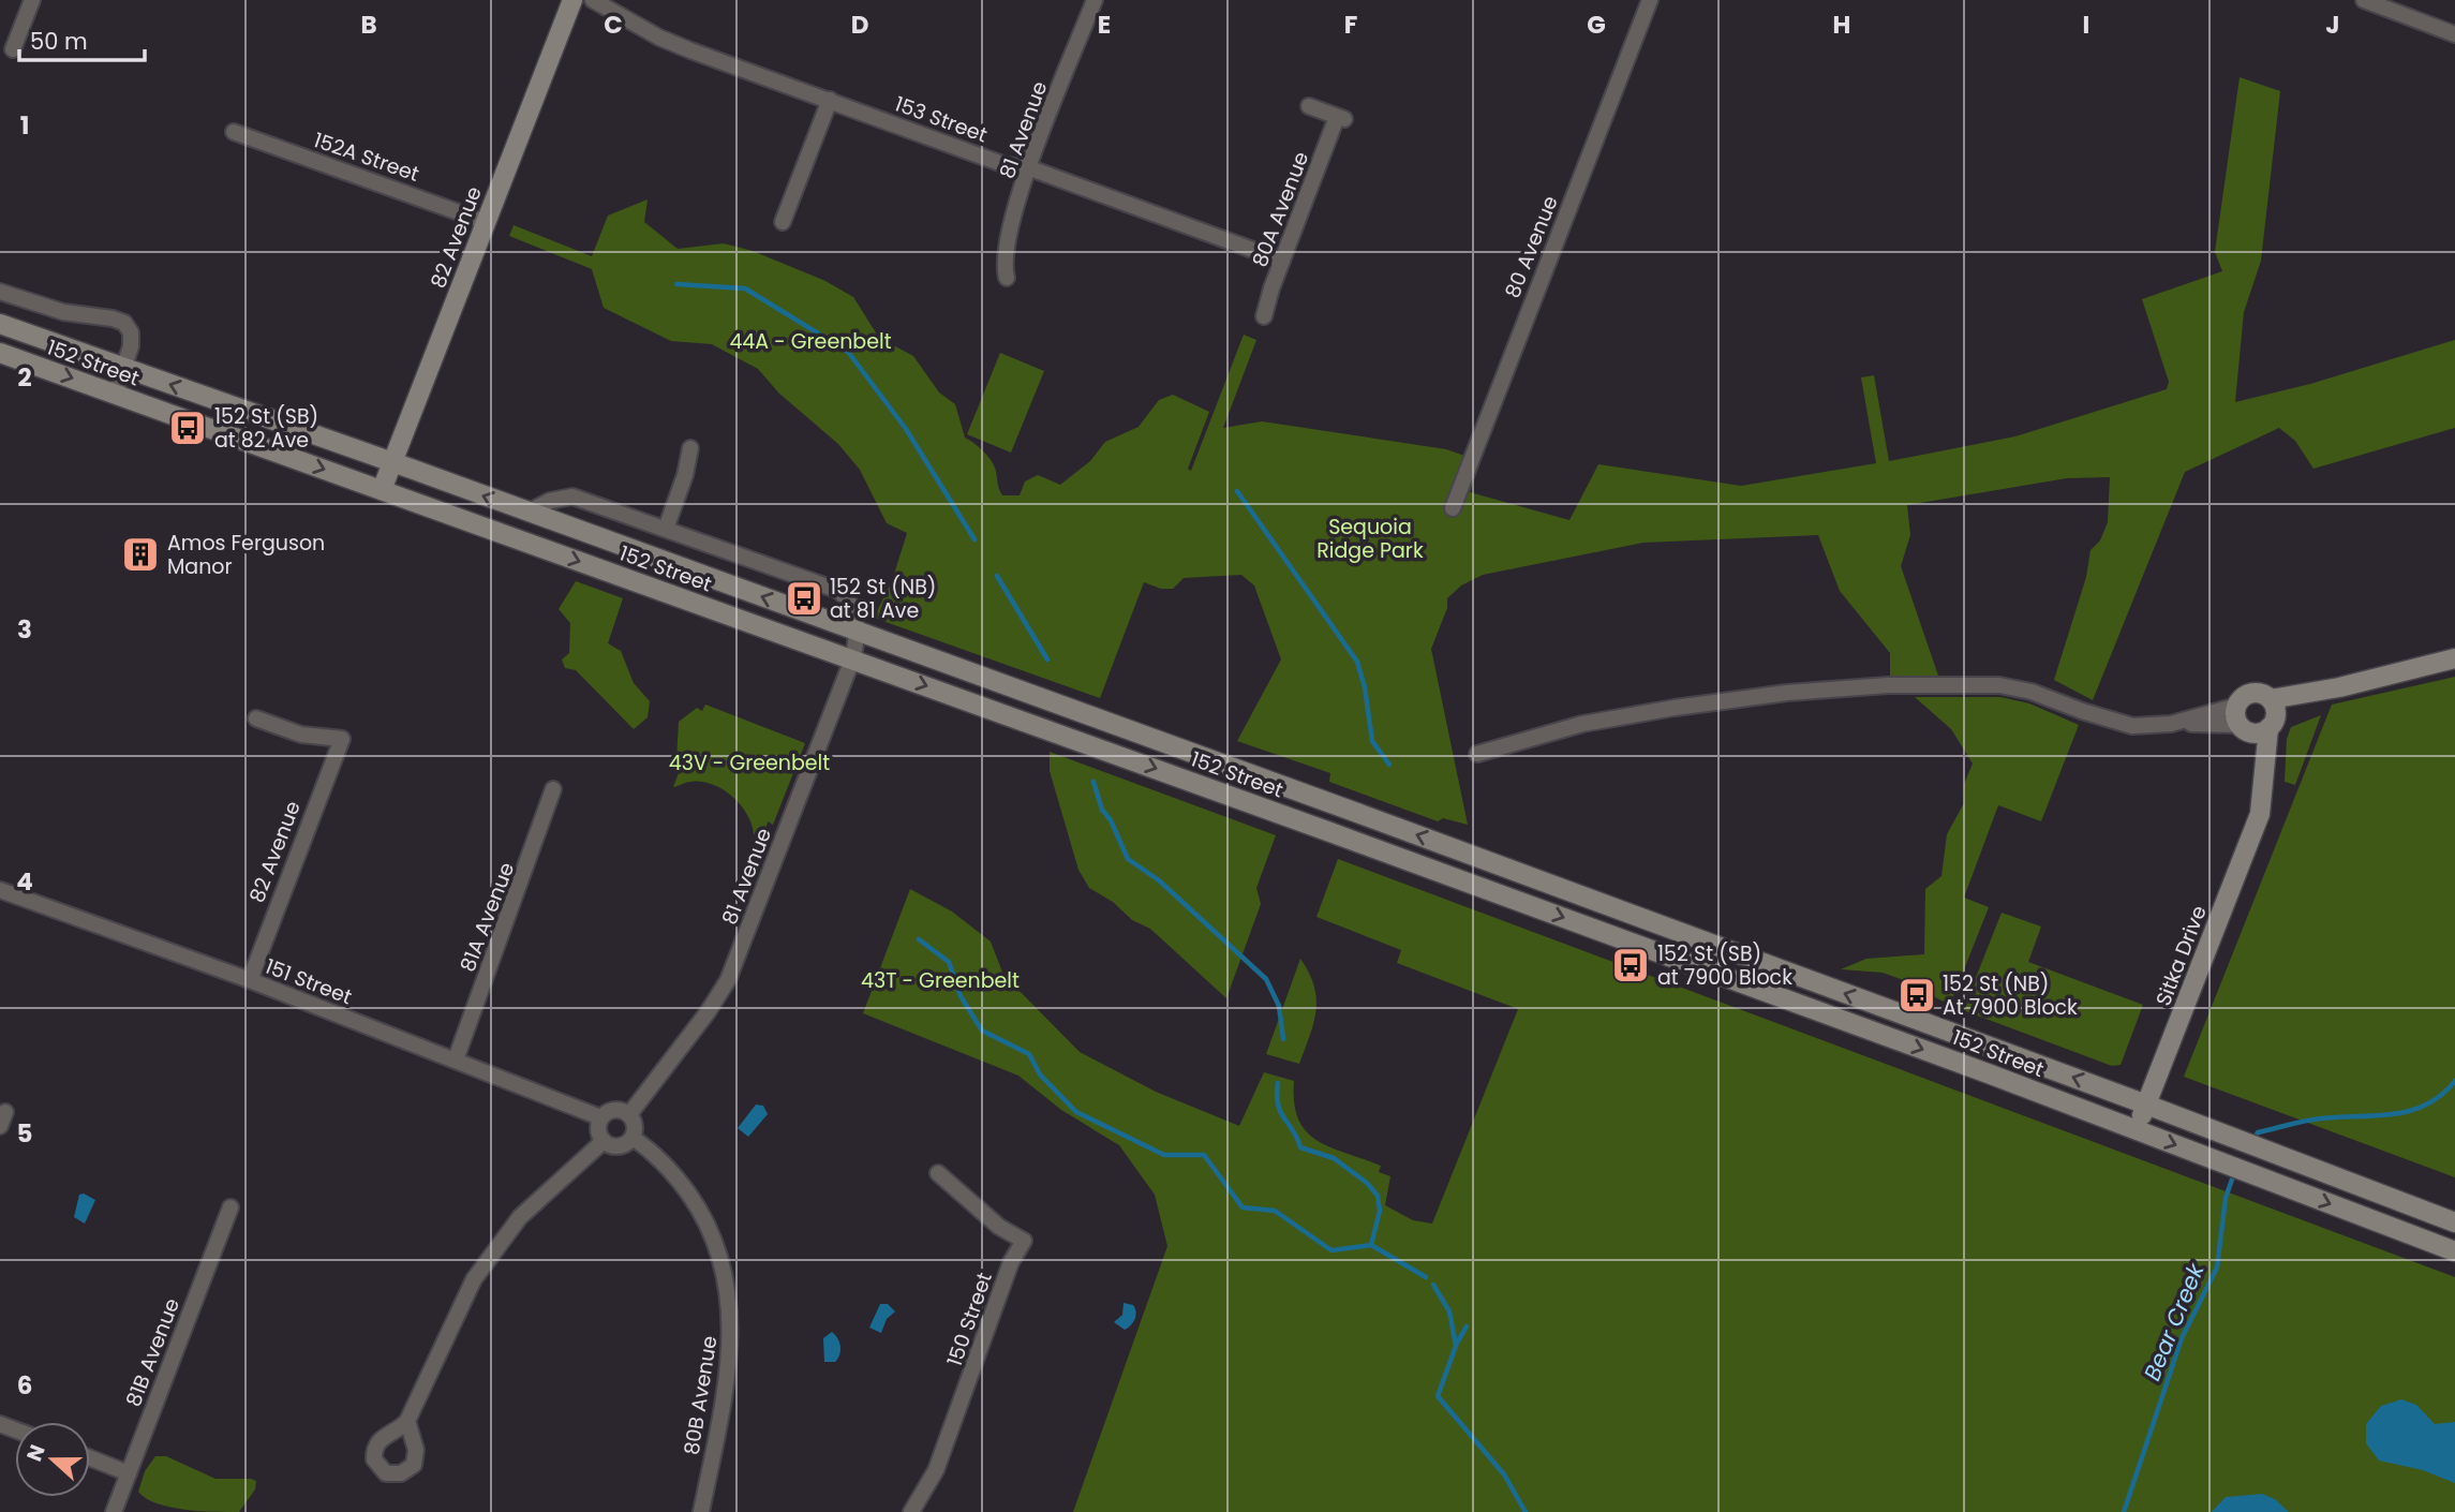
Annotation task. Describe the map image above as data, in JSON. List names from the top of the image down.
{
  "streets": {
    "main road": ["82 Avenue", "152 Street", "Sitka Drive"],
    "street": [
      "153 Street",
      "81 Avenue",
      "152A Street",
      "80A Avenue",
      "80 Avenue",
      "81A Avenue",
      "151 Street",
      "150 Street",
      "81B Avenue",
      "80B Avenue"
    ]
  },
  "crossings": [
    ["153 Street", "81 Avenue"],
    ["153 Street", "80A Avenue"],
    ["81 Avenue", "152 Street"],
    ["81 Avenue", "151 Street"],
    ["81 Avenue", "80B Avenue"],
    ["152A Street", "82 Avenue"],
    ["82 Avenue", "152 Street"],
    ["82 Avenue", "151 Street"],
    ["152 Street", "Sitka Drive"],
    ["81A Avenue", "151 Street"],
    ["151 Street", "80B Avenue"]
  ],
  "water": ["Bear Creek"],
  "parks": [
    "44A - Greenbelt",
    "Sequoia Ridge Park",
    "43V - Greenbelt",
    "43T - Greenbelt"
  ],
  "places": {
    "bus stop": [
      "152 St (SB) at 82 Ave",
      "152 St (NB) at 81 Ave",
      "152 St (SB) at 7900 Block",
      "152 St (NB) At 7900 Block"
    ],
    "building": ["Amos Ferguson Manor"]
  },
  "scale_bar": "50 m",
  "north": "left",
  "grid": {
    "columns": [
      "B",
      "C",
      "D",
      "E",
      "F",
      "G",
      "H",
      "I",
      "J"
    ],
    "rows": [
      "1",
      "2",
      "3",
      "4",
      "5",
      "6"
    ]
  }
}
